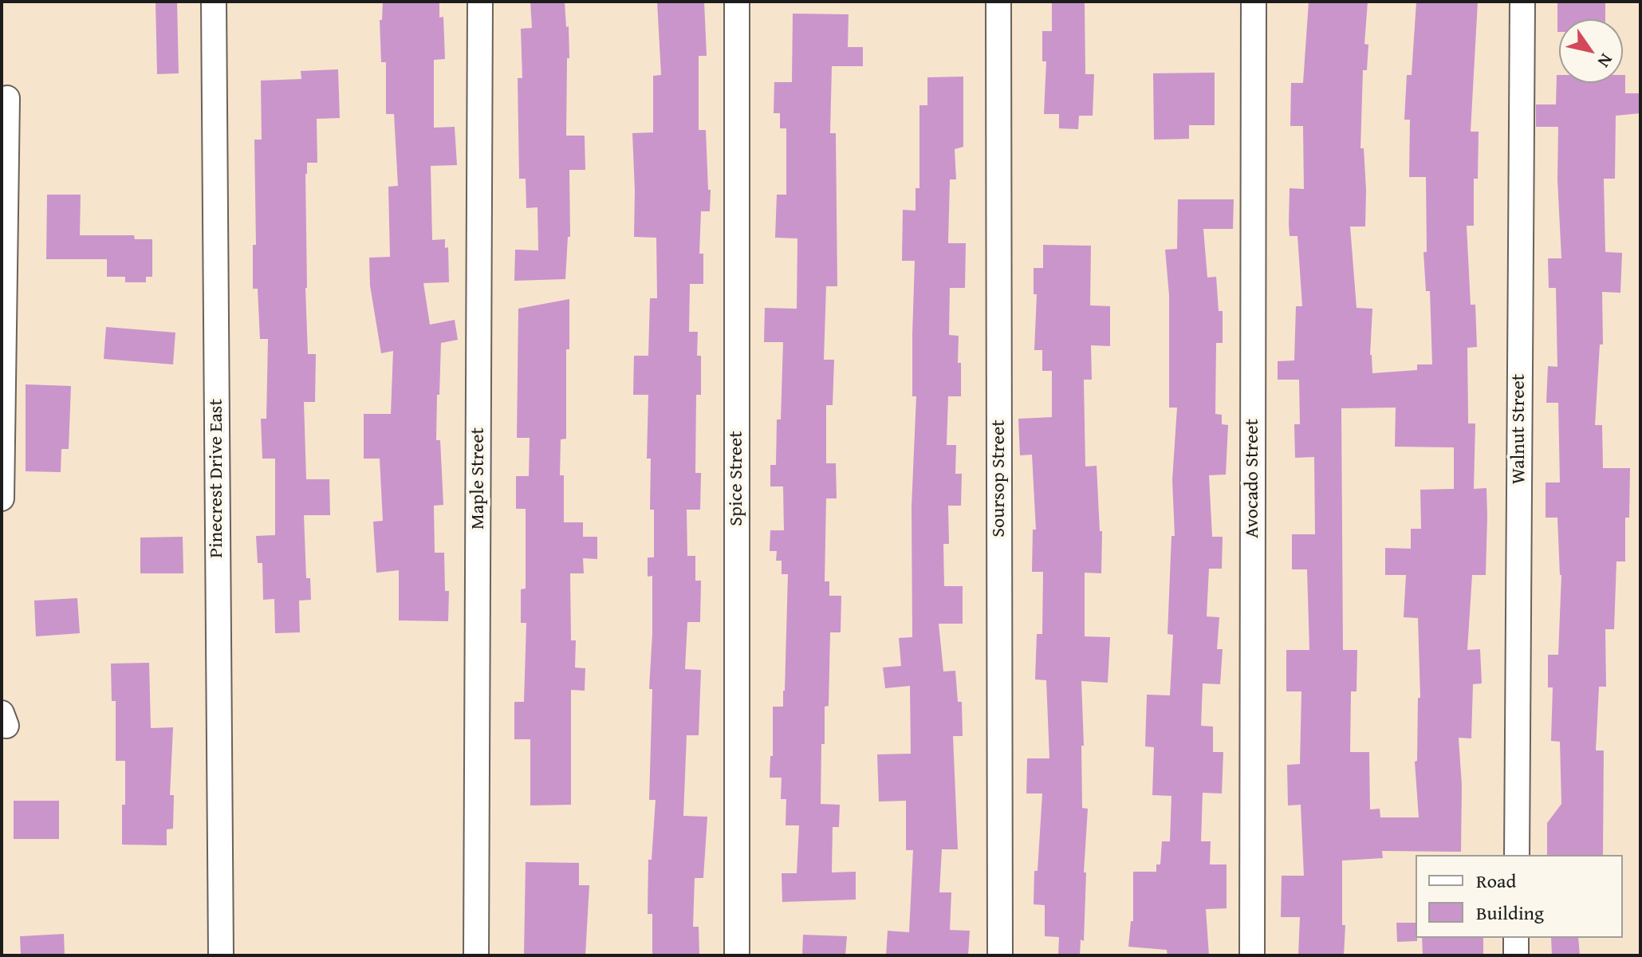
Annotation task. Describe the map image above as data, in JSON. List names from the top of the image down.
{
  "streets": {
    "street": [
      "Walnut Street",
      "Pinecrest Drive East",
      "Maple Street",
      "Spice Street",
      "Soursop Street",
      "Avocado Street"
    ]
  },
  "legend": ["Road", "Building"],
  "north": "bottom right"
}
